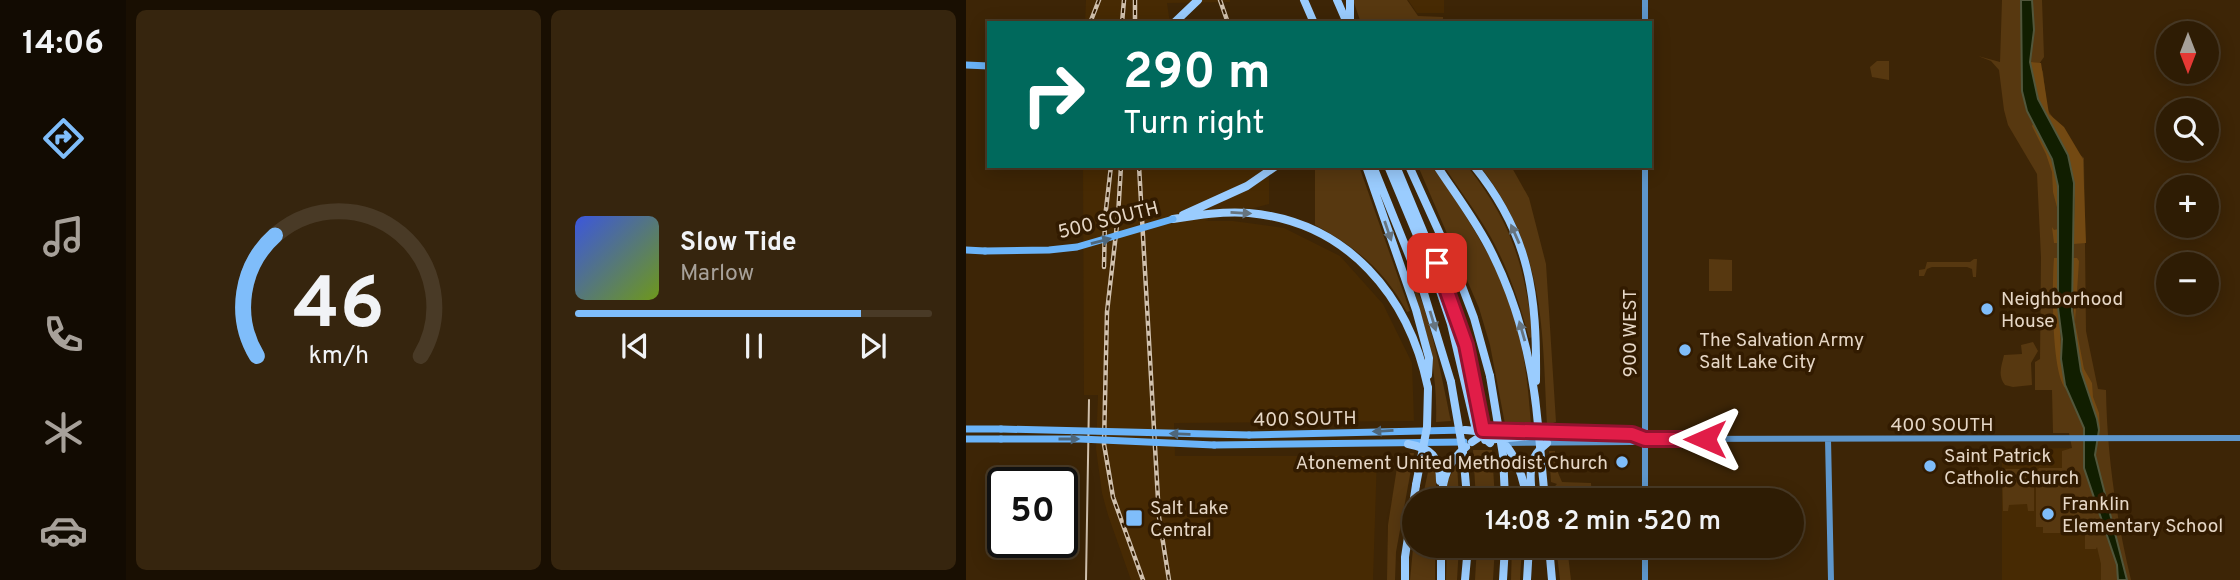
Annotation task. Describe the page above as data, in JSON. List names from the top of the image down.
{
  "streets": {
    "main road": ["500 SOUTH", "900 WEST", "400 SOUTH"]
  },
  "crossings": [
    ["900 WEST", "400 SOUTH"]
  ],
  "one_way": ["500 SOUTH"],
  "places": {
    "other": [
      "Neighborhood House",
      "The Salvation Army Salt Lake City",
      "Atonement United Methodist Church",
      "Saint Patrick Catholic Church",
      "Franklin Elementary School"
    ],
    "transit": ["Salt Lake Central"]
  },
  "north": "bottom",
  "page": {
    "tabs": "14:06",
    "map_buttons": ["+", "−"],
    "turn": ["290 m", "Turn right"],
    "song": ["Slow Tide", "Marlow"],
    "limit": "50",
    "trip": "14:08 · 2 min · 520 m",
    "gauge": ["46", "km/h"]
  }
}
